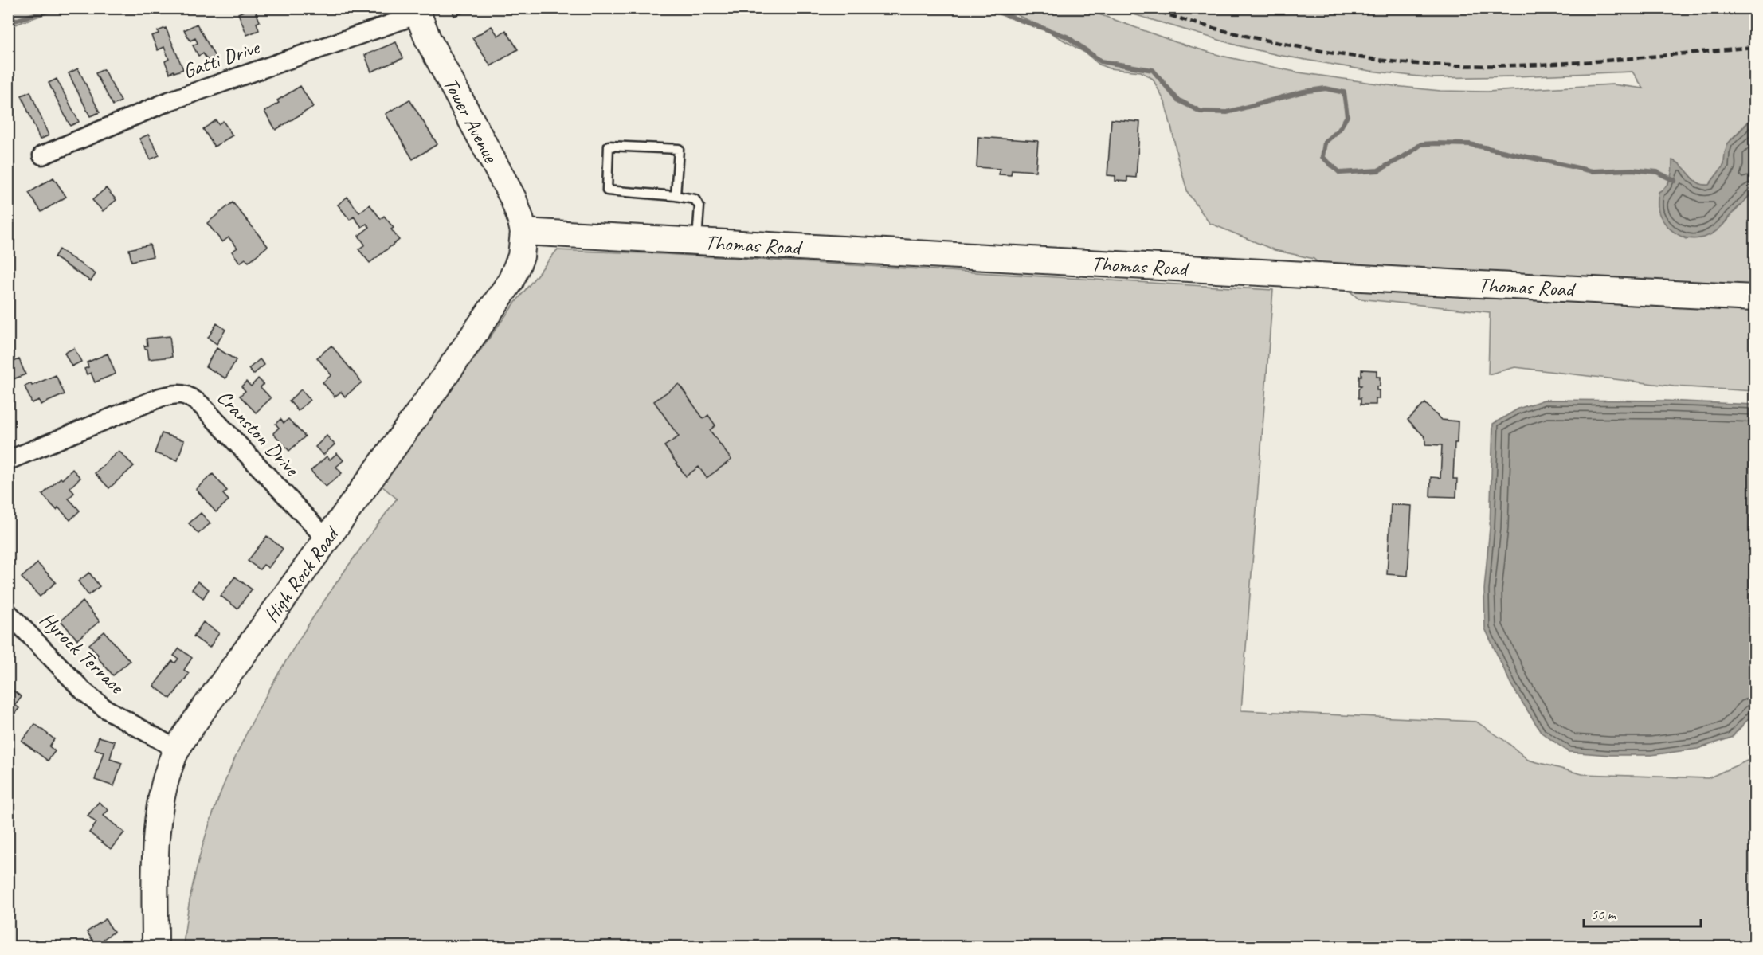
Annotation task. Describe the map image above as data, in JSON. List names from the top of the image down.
{
  "streets": {
    "main road": ["Tower Avenue", "Thomas Road", "High Rock Road"],
    "street": ["Gatti Drive", "Cranston Drive", "Hyrock Terrace"]
  },
  "crossings": [
    ["Gatti Drive", "Tower Avenue"],
    ["Tower Avenue", "Thomas Road"],
    ["Tower Avenue", "High Rock Road"],
    ["Thomas Road", "High Rock Road"],
    ["Cranston Drive", "High Rock Road"],
    ["High Rock Road", "Hyrock Terrace"]
  ],
  "scale_bar": "50 m"
}
